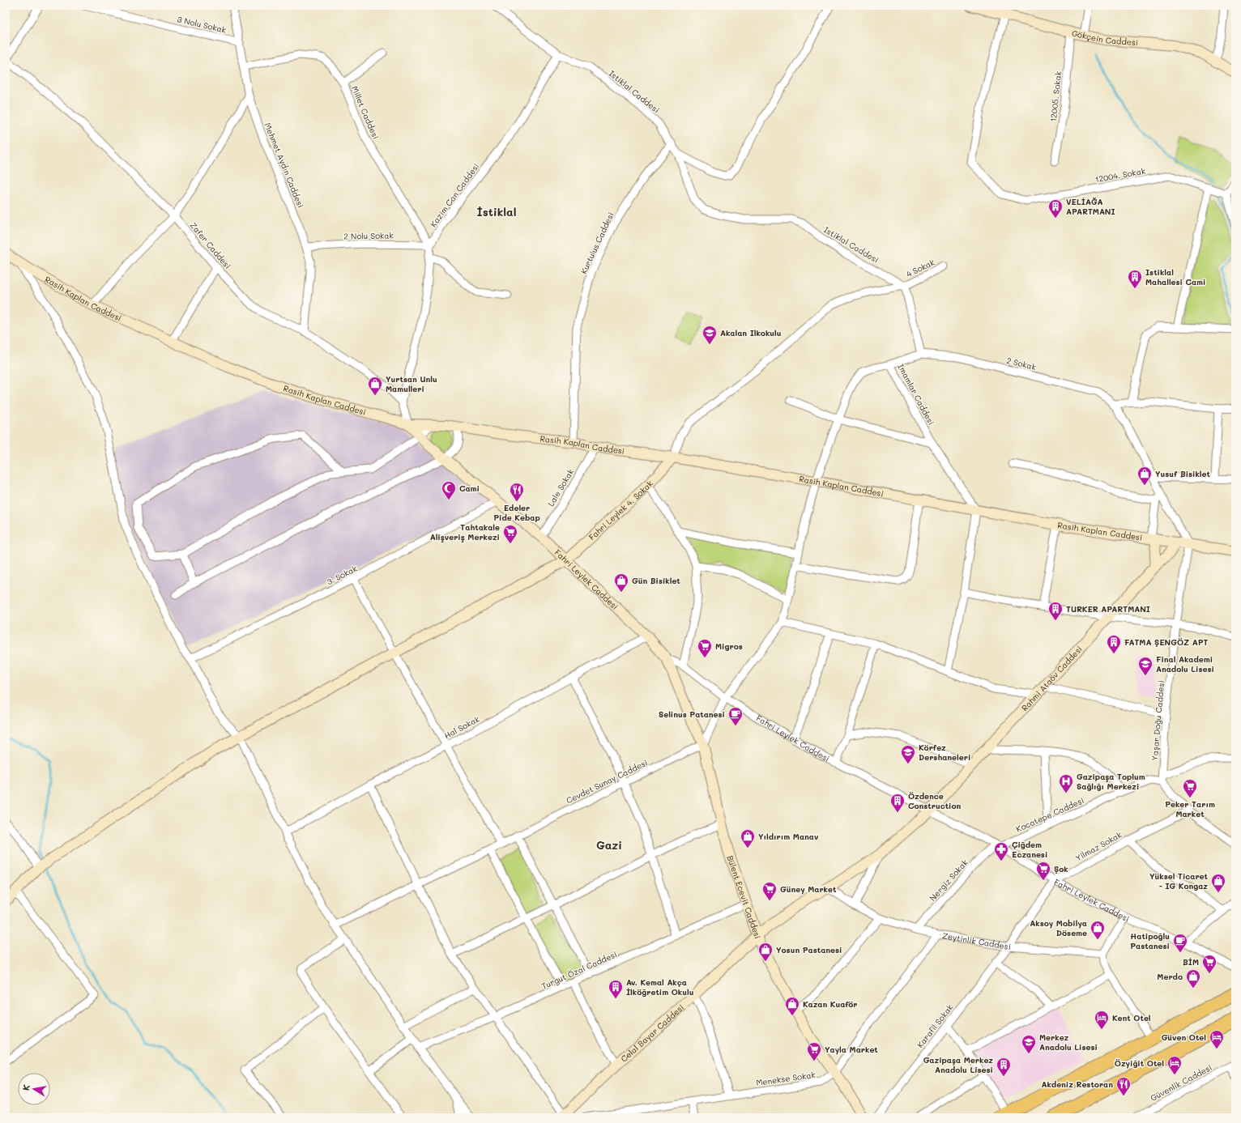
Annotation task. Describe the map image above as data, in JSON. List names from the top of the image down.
{
  "streets": {
    "street": [
      "3 Nolu Sokak",
      "Gökçein Caddesi",
      "Istiklal Caddesi",
      "12005. Sokak",
      "Millet Caddesi",
      "Mehmet Aydın Caddesi",
      "12004. Sokak",
      "Kazim Can Caddesi",
      "2 Nolu Sokak",
      "Kurtulus Caddesi",
      "Zafer Caddesi",
      "4 Sokak",
      "Rasih Kaplan Caddesi",
      "2 Sokak",
      "Imamlar Caddesi",
      "Lale Sokak",
      "Fahri Leylek 4. Sokak",
      "3. Sokak",
      "Fahri Leylek Caddesi",
      "Rahmi Ataöv Caddesi",
      "Yaşar Doğu Caddesi",
      "Hal Sokak",
      "Cevdet Sunay Caddesi",
      "Kocatepe Caddesi",
      "Yilmaz Sokak",
      "Nergiz Sokak",
      "Bülent Ecevit Caddesi",
      "Zeytinlik Caddesi",
      "Turgut Özal Caddesi",
      "Karafil Sokak",
      "Celal Bayar Caddesi",
      "Menekse Sokak",
      "Güvenlik Caddesi"
    ]
  },
  "crossings": [
    ["3 Nolu Sokak", "Mehmet Aydın Caddesi"],
    ["Gökçein Caddesi", "12005. Sokak"],
    ["Gökçein Caddesi", "12004. Sokak"],
    ["Istiklal Caddesi", "Kazim Can Caddesi"],
    ["Istiklal Caddesi", "Kurtulus Caddesi"],
    ["Istiklal Caddesi", "4 Sokak"],
    ["Millet Caddesi", "Mehmet Aydın Caddesi"],
    ["Millet Caddesi", "Kazim Can Caddesi"],
    ["Millet Caddesi", "2 Nolu Sokak"],
    ["Mehmet Aydın Caddesi", "2 Nolu Sokak"],
    ["Mehmet Aydın Caddesi", "Zafer Caddesi"],
    ["Kazim Can Caddesi", "2 Nolu Sokak"],
    ["Kazim Can Caddesi", "Zafer Caddesi"],
    ["Kurtulus Caddesi", "Rasih Kaplan Caddesi"],
    ["Zafer Caddesi", "Rasih Kaplan Caddesi"],
    ["Zafer Caddesi", "Fahri Leylek Caddesi"],
    ["Rasih Kaplan Caddesi", "Imamlar Caddesi"],
    ["Rasih Kaplan Caddesi", "Lale Sokak"],
    ["Rasih Kaplan Caddesi", "Fahri Leylek 4. Sokak"],
    ["Rasih Kaplan Caddesi", "Fahri Leylek Caddesi"],
    ["Rasih Kaplan Caddesi", "Rahmi Ataöv Caddesi"],
    ["Rasih Kaplan Caddesi", "Yaşar Doğu Caddesi"],
    ["2 Sokak", "Imamlar Caddesi"],
    ["Lale Sokak", "Fahri Leylek Caddesi"],
    ["Fahri Leylek 4. Sokak", "Fahri Leylek Caddesi"],
    ["3. Sokak", "Fahri Leylek Caddesi"],
    ["Fahri Leylek Caddesi", "Rahmi Ataöv Caddesi"],
    ["Fahri Leylek Caddesi", "Hal Sokak"],
    ["Fahri Leylek Caddesi", "Kocatepe Caddesi"],
    ["Fahri Leylek Caddesi", "Yilmaz Sokak"],
    ["Fahri Leylek Caddesi", "Nergiz Sokak"],
    ["Fahri Leylek Caddesi", "Bülent Ecevit Caddesi"],
    ["Yaşar Doğu Caddesi", "Kocatepe Caddesi"],
    ["Cevdet Sunay Caddesi", "Bülent Ecevit Caddesi"],
    ["Kocatepe Caddesi", "Nergiz Sokak"],
    ["Yilmaz Sokak", "Zeytinlik Caddesi"],
    ["Yilmaz Sokak", "Karafil Sokak"],
    ["Nergiz Sokak", "Zeytinlik Caddesi"],
    ["Bülent Ecevit Caddesi", "Turgut Özal Caddesi"],
    ["Bülent Ecevit Caddesi", "Celal Bayar Caddesi"],
    ["Bülent Ecevit Caddesi", "Menekse Sokak"],
    ["Zeytinlik Caddesi", "Karafil Sokak"],
    ["Zeytinlik Caddesi", "Menekse Sokak"]
  ],
  "districts": ["İstiklal", "Gazi"],
  "places": {
    "building": [
      "VELİAĞA APARTMANI",
      "Istiklal Mahallesi Cami",
      "TURKER APARTMANI",
      "FATMA ŞENGÖZ APT",
      "Özdence Construction",
      "Av. Kemal Akça İlköğretim Okulu",
      "Gazipaşa Merkez Anadolu Lisesi"
    ],
    "school or university": [
      "Akalan Ilkokulu",
      "Final Akademi Anadolu Lisesi",
      "Körfez Dershaneleri",
      "Merkez Anadolu Lisesi"
    ],
    "shop": [
      "Yurtsan Unlu Mamulleri",
      "Yusuf Bisiklet",
      "Gün Bisiklet",
      "Yıldırım Manav",
      "Yüksel Ticaret - IG Kongaz",
      "Aksoy Mobilya Döseme",
      "Yosun Pastanesi",
      "Merdo",
      "Kazan Kuaför"
    ],
    "mosque": ["Cami"],
    "restaurant": ["Edeler Pide Kebap", "Akdeniz Restoran"],
    "supermarket": [
      "Tahtakale Alişveriş Merkezi",
      "Migros",
      "Peker Tarım Market",
      "Şok",
      "Güney Market",
      "BİM",
      "Yayla Market"
    ],
    "cafe": ["Selinus Patanesi", "Hatipoğlu Pastanesi"],
    "hospital": ["Gazipaşa Toplum Sağlığı Merkezi"],
    "pharmacy": ["Çiğdem Eczanesi"],
    "hotel": ["Kent Otel", "Güven Otel", "Özyiğit Otel"]
  },
  "north": "left"
}
